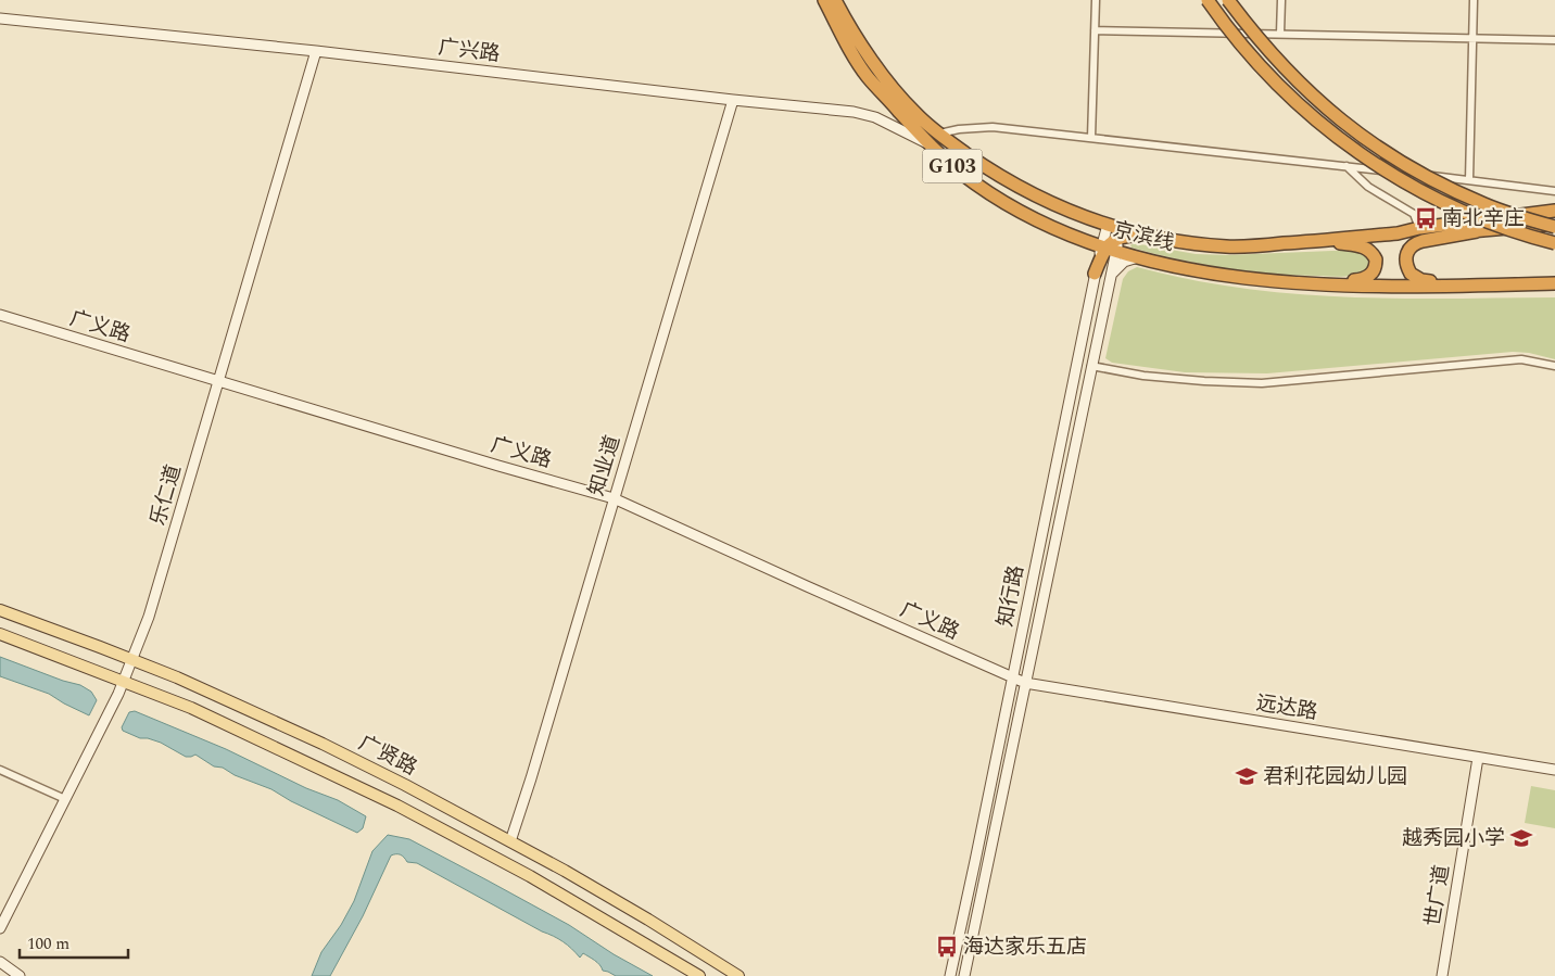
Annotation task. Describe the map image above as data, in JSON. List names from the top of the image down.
{
  "streets": {
    "highway": ["G103", "京滨线"],
    "main road": ["广贤路"],
    "street": [
      "广兴路",
      "广义路",
      "知业道",
      "乐仁道",
      "知行路",
      "远达路",
      "世广道"
    ]
  },
  "crossings": [
    ["广兴路", "京滨线"],
    ["广兴路", "知业道"],
    ["广兴路", "乐仁道"],
    ["京滨线", "知行路"],
    ["广义路", "知业道"],
    ["广义路", "乐仁道"],
    ["广义路", "知行路"],
    ["广义路", "远达路"],
    ["知业道", "广贤路"],
    ["乐仁道", "广贤路"],
    ["知行路", "远达路"],
    ["远达路", "世广道"]
  ],
  "places": {
    "bus stop": ["南北辛庄", "海达家乐五店"],
    "school or university": ["君利花园幼儿园", "越秀园小学"]
  },
  "scale_bar": "100 m"
}
